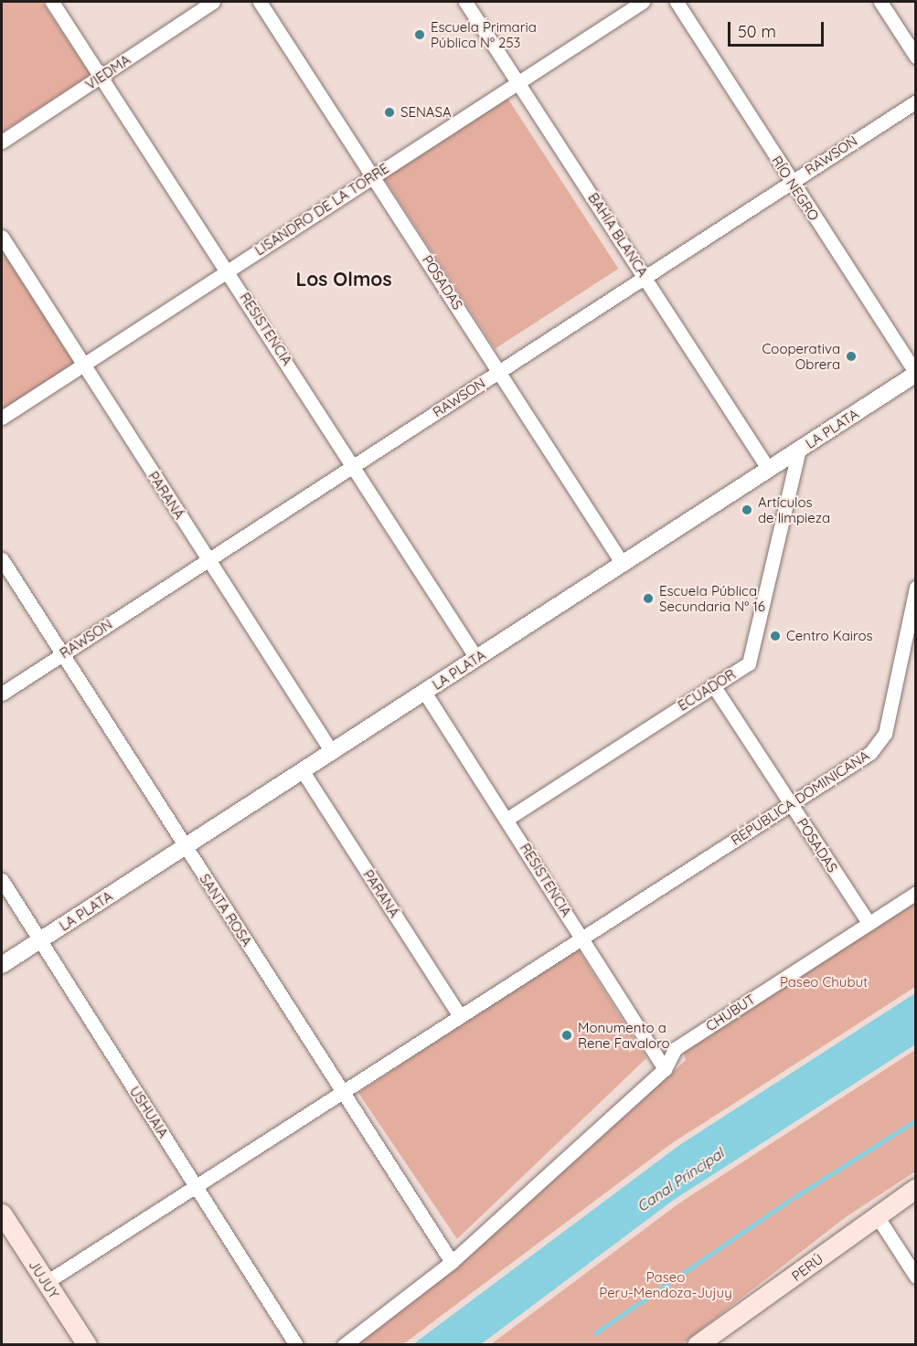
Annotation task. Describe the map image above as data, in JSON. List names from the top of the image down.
{
  "streets": {
    "main road": ["PERÚ", "JUJUY"],
    "street": [
      "VIEDMA",
      "RAWSON",
      "RÍO NEGRO",
      "LISANDRO DE LA TORRE",
      "BAHÍA BLANCA",
      "POSADAS",
      "RESISTENCIA",
      "LA PLATA",
      "PARANÁ",
      "ECUADOR",
      "REPUBLICA DOMINICANA",
      "SANTA ROSA",
      "CHUBUT",
      "USHUAIA"
    ]
  },
  "crossings": [
    ["VIEDMA", "RESISTENCIA"],
    ["RAWSON", "RÍO NEGRO"],
    ["RAWSON", "BAHÍA BLANCA"],
    ["RAWSON", "POSADAS"],
    ["RAWSON", "RESISTENCIA"],
    ["RAWSON", "PARANÁ"],
    ["RAWSON", "SANTA ROSA"],
    ["RÍO NEGRO", "LA PLATA"],
    ["LISANDRO DE LA TORRE", "BAHÍA BLANCA"],
    ["LISANDRO DE LA TORRE", "POSADAS"],
    ["LISANDRO DE LA TORRE", "RESISTENCIA"],
    ["LISANDRO DE LA TORRE", "PARANÁ"],
    ["BAHÍA BLANCA", "LA PLATA"],
    ["POSADAS", "LA PLATA"],
    ["POSADAS", "ECUADOR"],
    ["POSADAS", "REPUBLICA DOMINICANA"],
    ["POSADAS", "CHUBUT"],
    ["RESISTENCIA", "LA PLATA"],
    ["RESISTENCIA", "ECUADOR"],
    ["RESISTENCIA", "REPUBLICA DOMINICANA"],
    ["RESISTENCIA", "CHUBUT"],
    ["LA PLATA", "PARANÁ"],
    ["LA PLATA", "ECUADOR"],
    ["LA PLATA", "SANTA ROSA"],
    ["LA PLATA", "USHUAIA"],
    ["PARANÁ", "REPUBLICA DOMINICANA"],
    ["REPUBLICA DOMINICANA", "SANTA ROSA"],
    ["REPUBLICA DOMINICANA", "USHUAIA"],
    ["REPUBLICA DOMINICANA", "JUJUY"],
    ["SANTA ROSA", "CHUBUT"]
  ],
  "districts": ["Los Olmos"],
  "water": ["Canal Principal"],
  "parks": ["Paseo Chubut", "Paseo Peru-Mendoza-Jujuy"],
  "places": [
    "Escuela Primaria Pública N° 253",
    "SENASA",
    "Cooperativa Obrera",
    "Artículos de limpieza",
    "Escuela Pública Secundaria N° 16",
    "Centro Kairos",
    "Monumento a Rene Favaloro"
  ],
  "scale_bar": "50 m"
}
